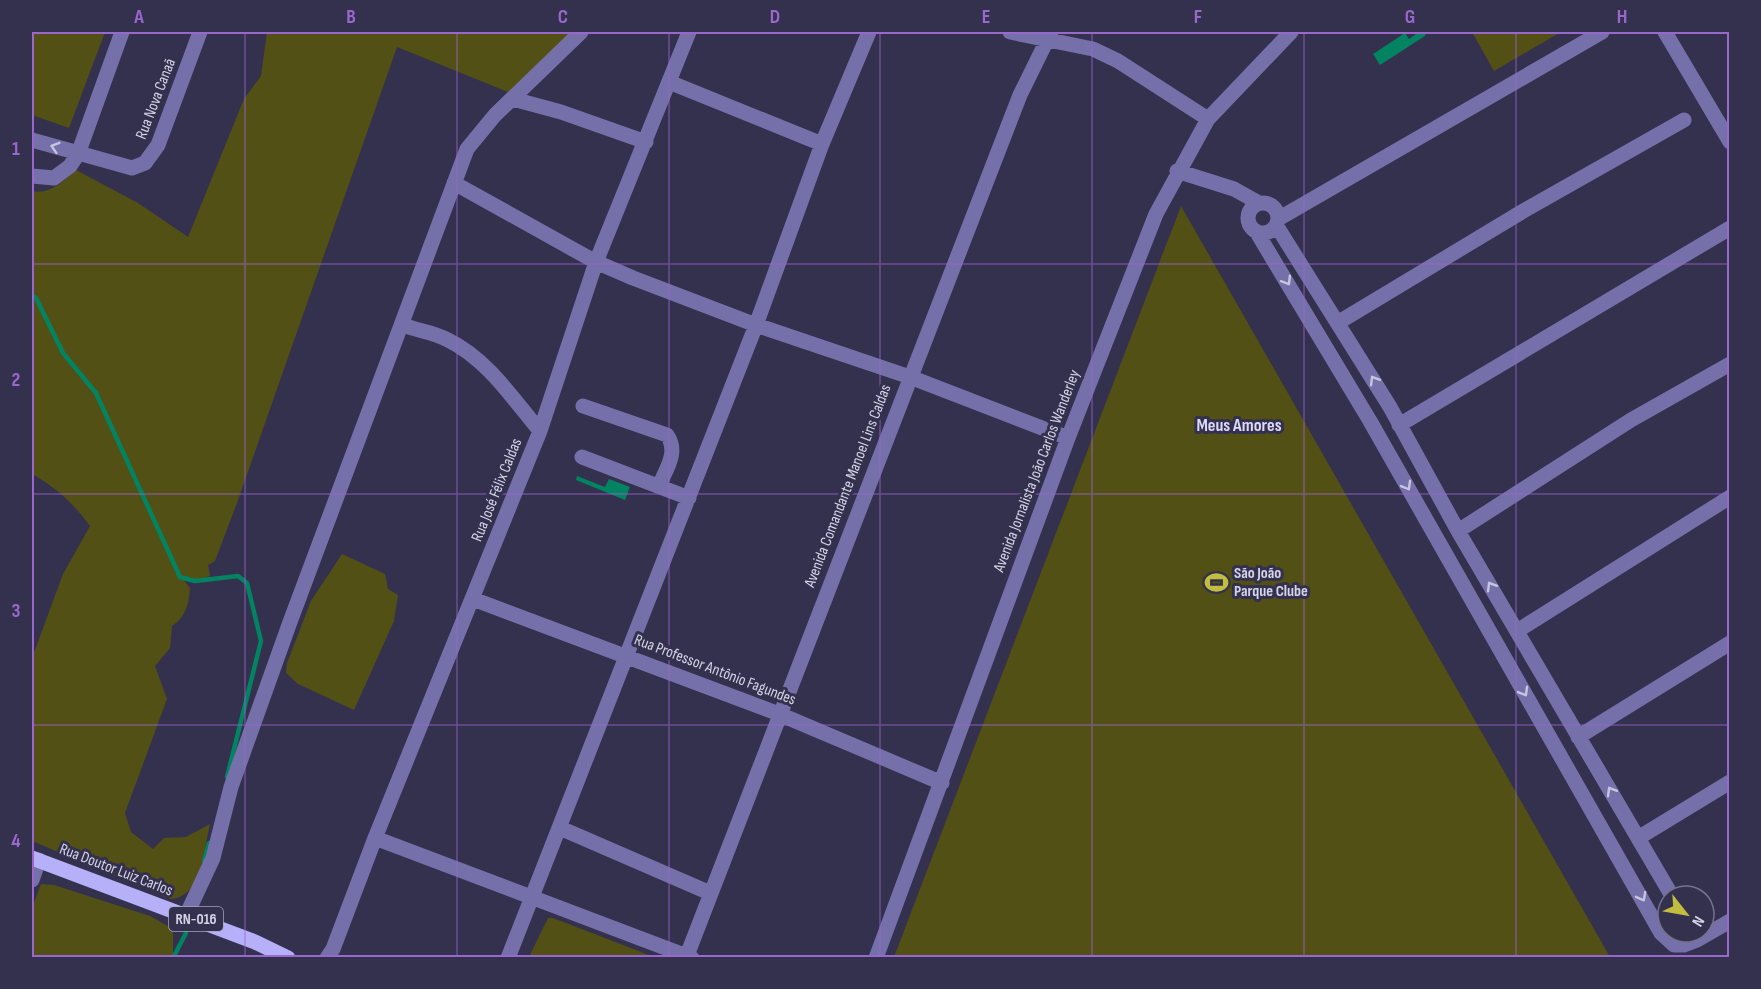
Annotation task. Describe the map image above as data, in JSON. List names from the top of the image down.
{
  "streets": {
    "main road": ["Rua Doutor Luiz Carlos", "RN-016"],
    "street": [
      "Rua Nova Canaã",
      "Avenida Jornalista João Carlos Wanderley",
      "Avenida Comandante Manoel Lins Caldas",
      "Rua José Félix Caldas",
      "Rua Professor Antônio Fagundes"
    ]
  },
  "crossings": [
    ["Avenida Jornalista João Carlos Wanderley", "Rua Professor Antônio Fagundes"],
    ["Avenida Comandante Manoel Lins Caldas", "Rua Professor Antônio Fagundes"],
    ["Rua José Félix Caldas", "Rua Professor Antônio Fagundes"]
  ],
  "districts": ["Meus Amores"],
  "places": {
    "sports": ["São João Parque Clube"]
  },
  "north": "bottom right",
  "grid": {
    "columns": [
      "A",
      "B",
      "C",
      "D",
      "E",
      "F",
      "G",
      "H"
    ],
    "rows": [
      "1",
      "2",
      "3",
      "4"
    ]
  }
}
